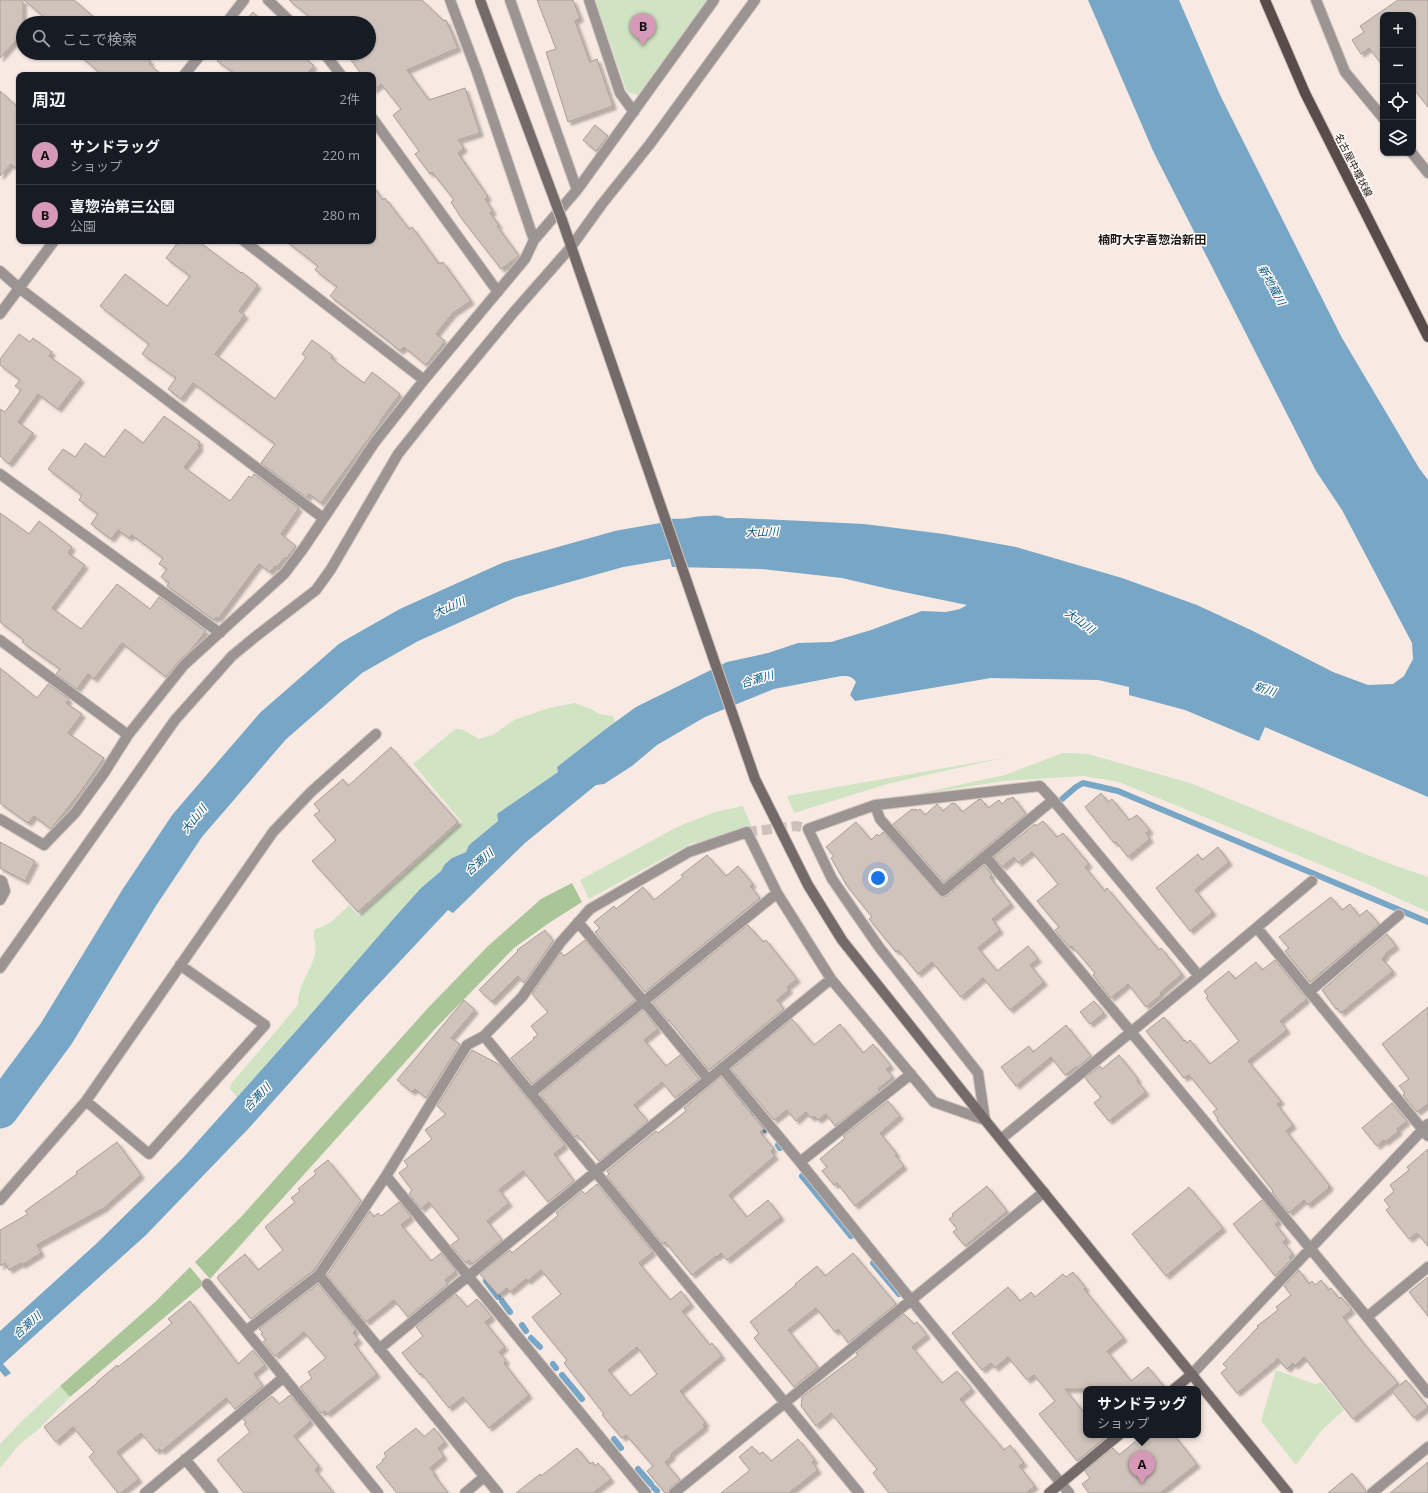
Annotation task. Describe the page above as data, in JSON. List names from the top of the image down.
{
  "streets": {
    "main road": ["名古屋中環状線"]
  },
  "districts": ["楠町大字喜惣治新田"],
  "water": [
    "新地蔵川",
    "大山川",
    "合瀬川",
    "新川"
  ],
  "page": {
    "map_buttons": ["+", "−"],
    "pins": ["B", "A"],
    "search": "ここで検索",
    "heading": ["周辺", "2件"],
    "list": [
      {
        "mark": "A",
        "name": "サンドラッグ",
        "note": "ショップ",
        "value": "220 m"
      },
      {
        "mark": "B",
        "name": "喜惣治第三公園",
        "note": "公園",
        "value": "280 m"
      }
    ],
    "popup": ["サンドラッグ", "ショップ"]
  }
}
